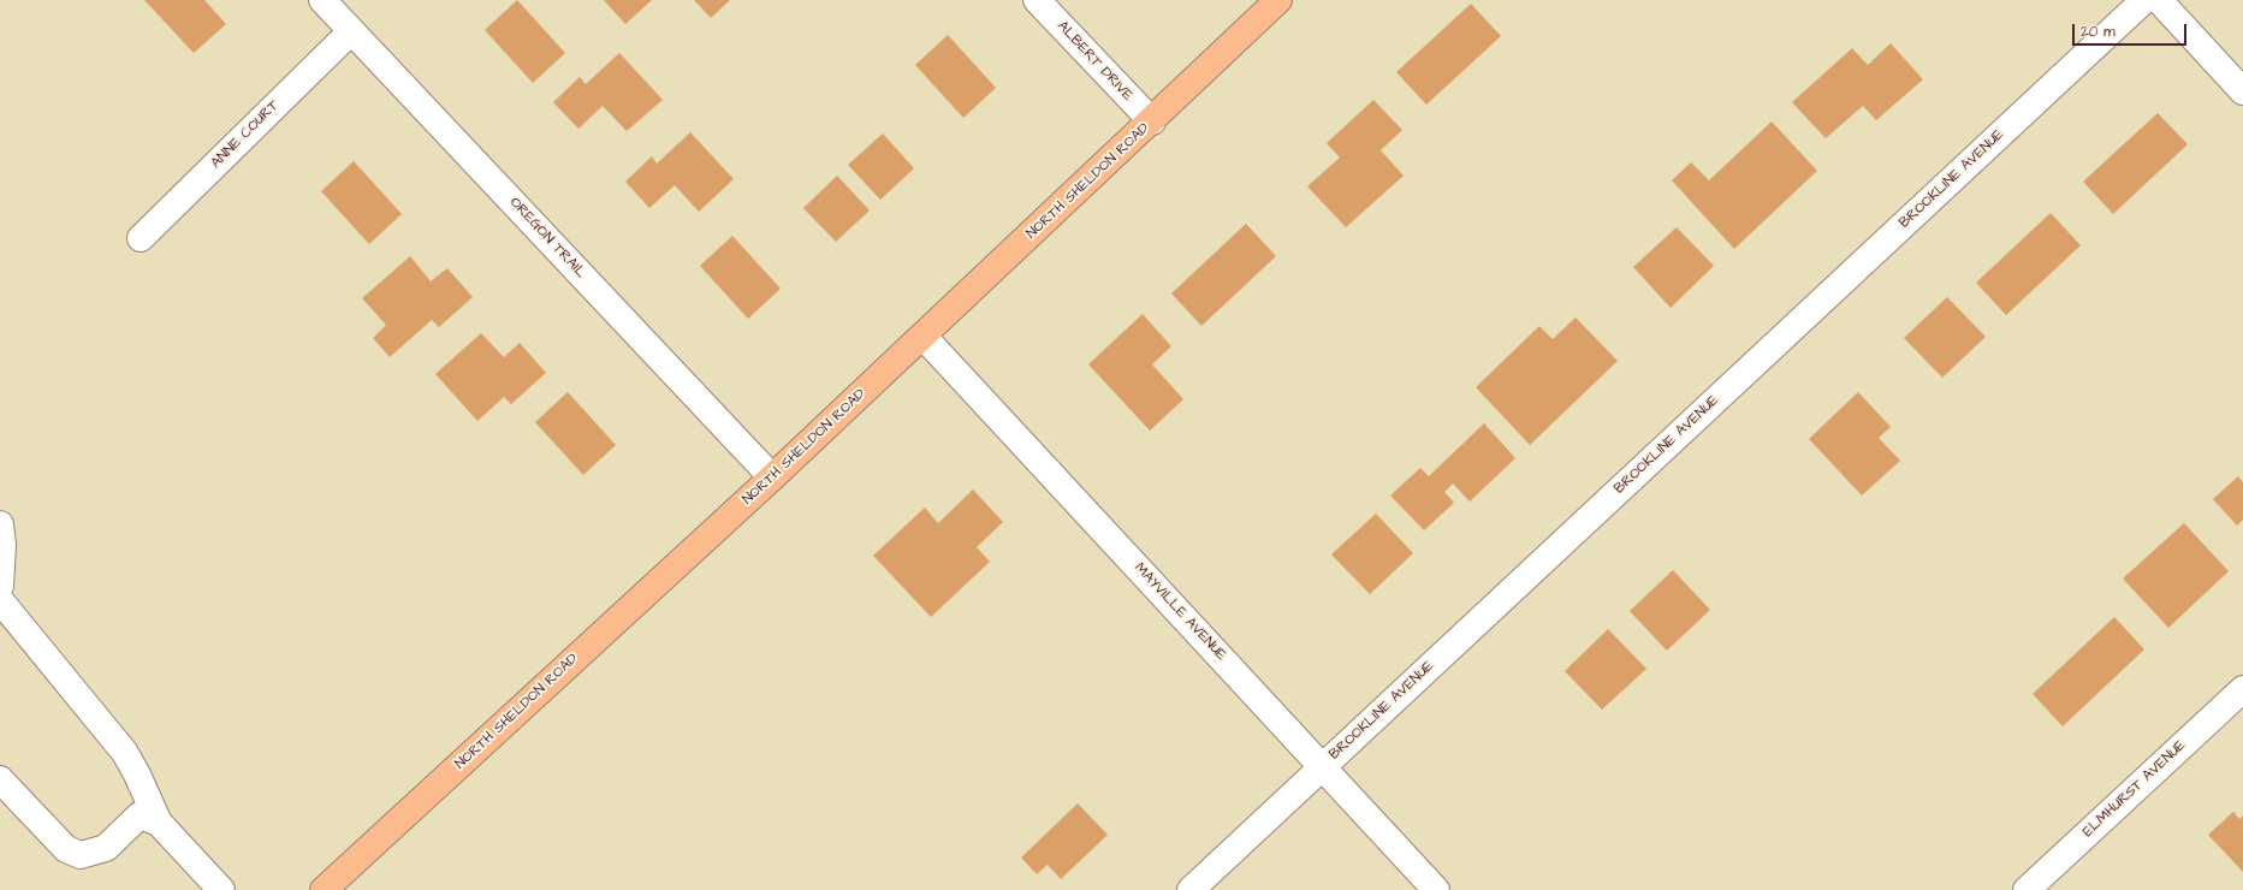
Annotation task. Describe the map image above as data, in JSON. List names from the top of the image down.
{
  "streets": {
    "main road": ["NORTH SHELDON ROAD"],
    "street": [
      "ALBERT DRIVE",
      "ANNE COURT",
      "BROOKLINE AVENUE",
      "OREGON TRAIL",
      "MAYVILLE AVENUE",
      "ELMHURST AVENUE"
    ]
  },
  "crossings": [
    ["ALBERT DRIVE", "NORTH SHELDON ROAD"],
    ["ANNE COURT", "OREGON TRAIL"],
    ["BROOKLINE AVENUE", "MAYVILLE AVENUE"],
    ["NORTH SHELDON ROAD", "OREGON TRAIL"],
    ["NORTH SHELDON ROAD", "MAYVILLE AVENUE"]
  ],
  "scale_bar": "20 m"
}
